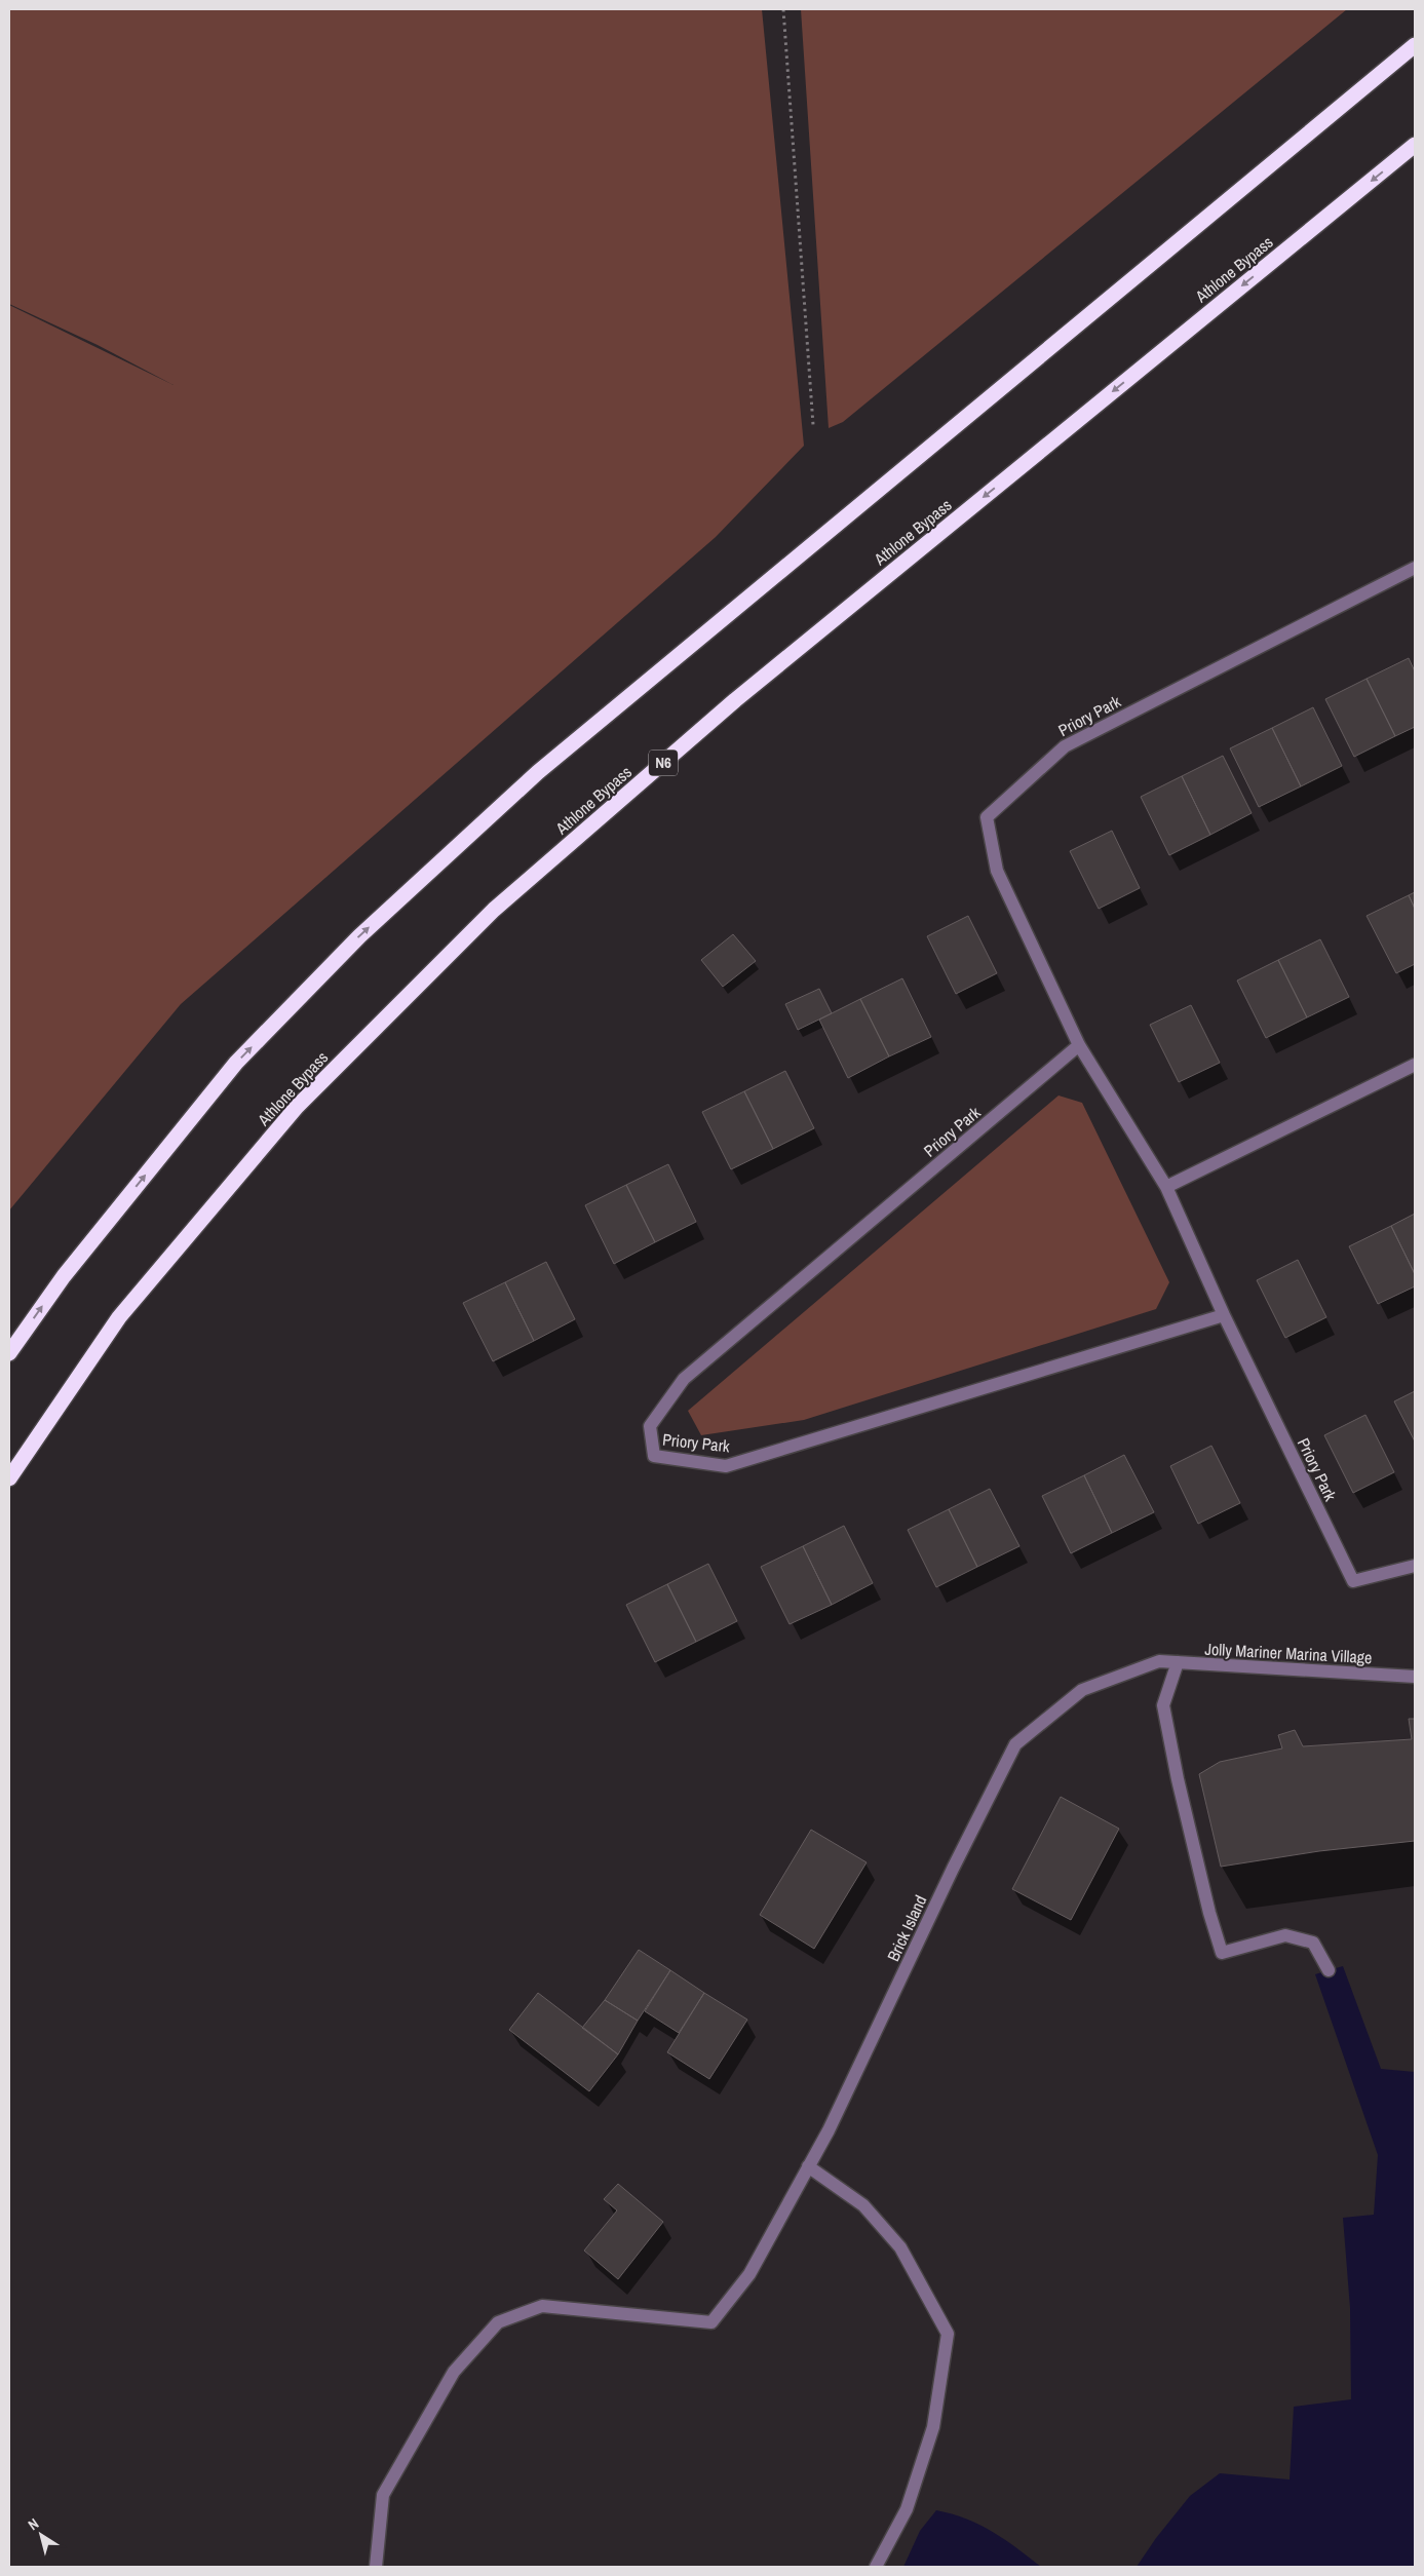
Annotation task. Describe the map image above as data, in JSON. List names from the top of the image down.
{
  "streets": {
    "highway": ["Athlone Bypass", "N6"],
    "street": ["Priory Park", "Jolly Mariner Marina Village", "Brick Island"]
  },
  "crossings": [
    ["Jolly Mariner Marina Village", "Brick Island"]
  ],
  "north": "top left"
}
